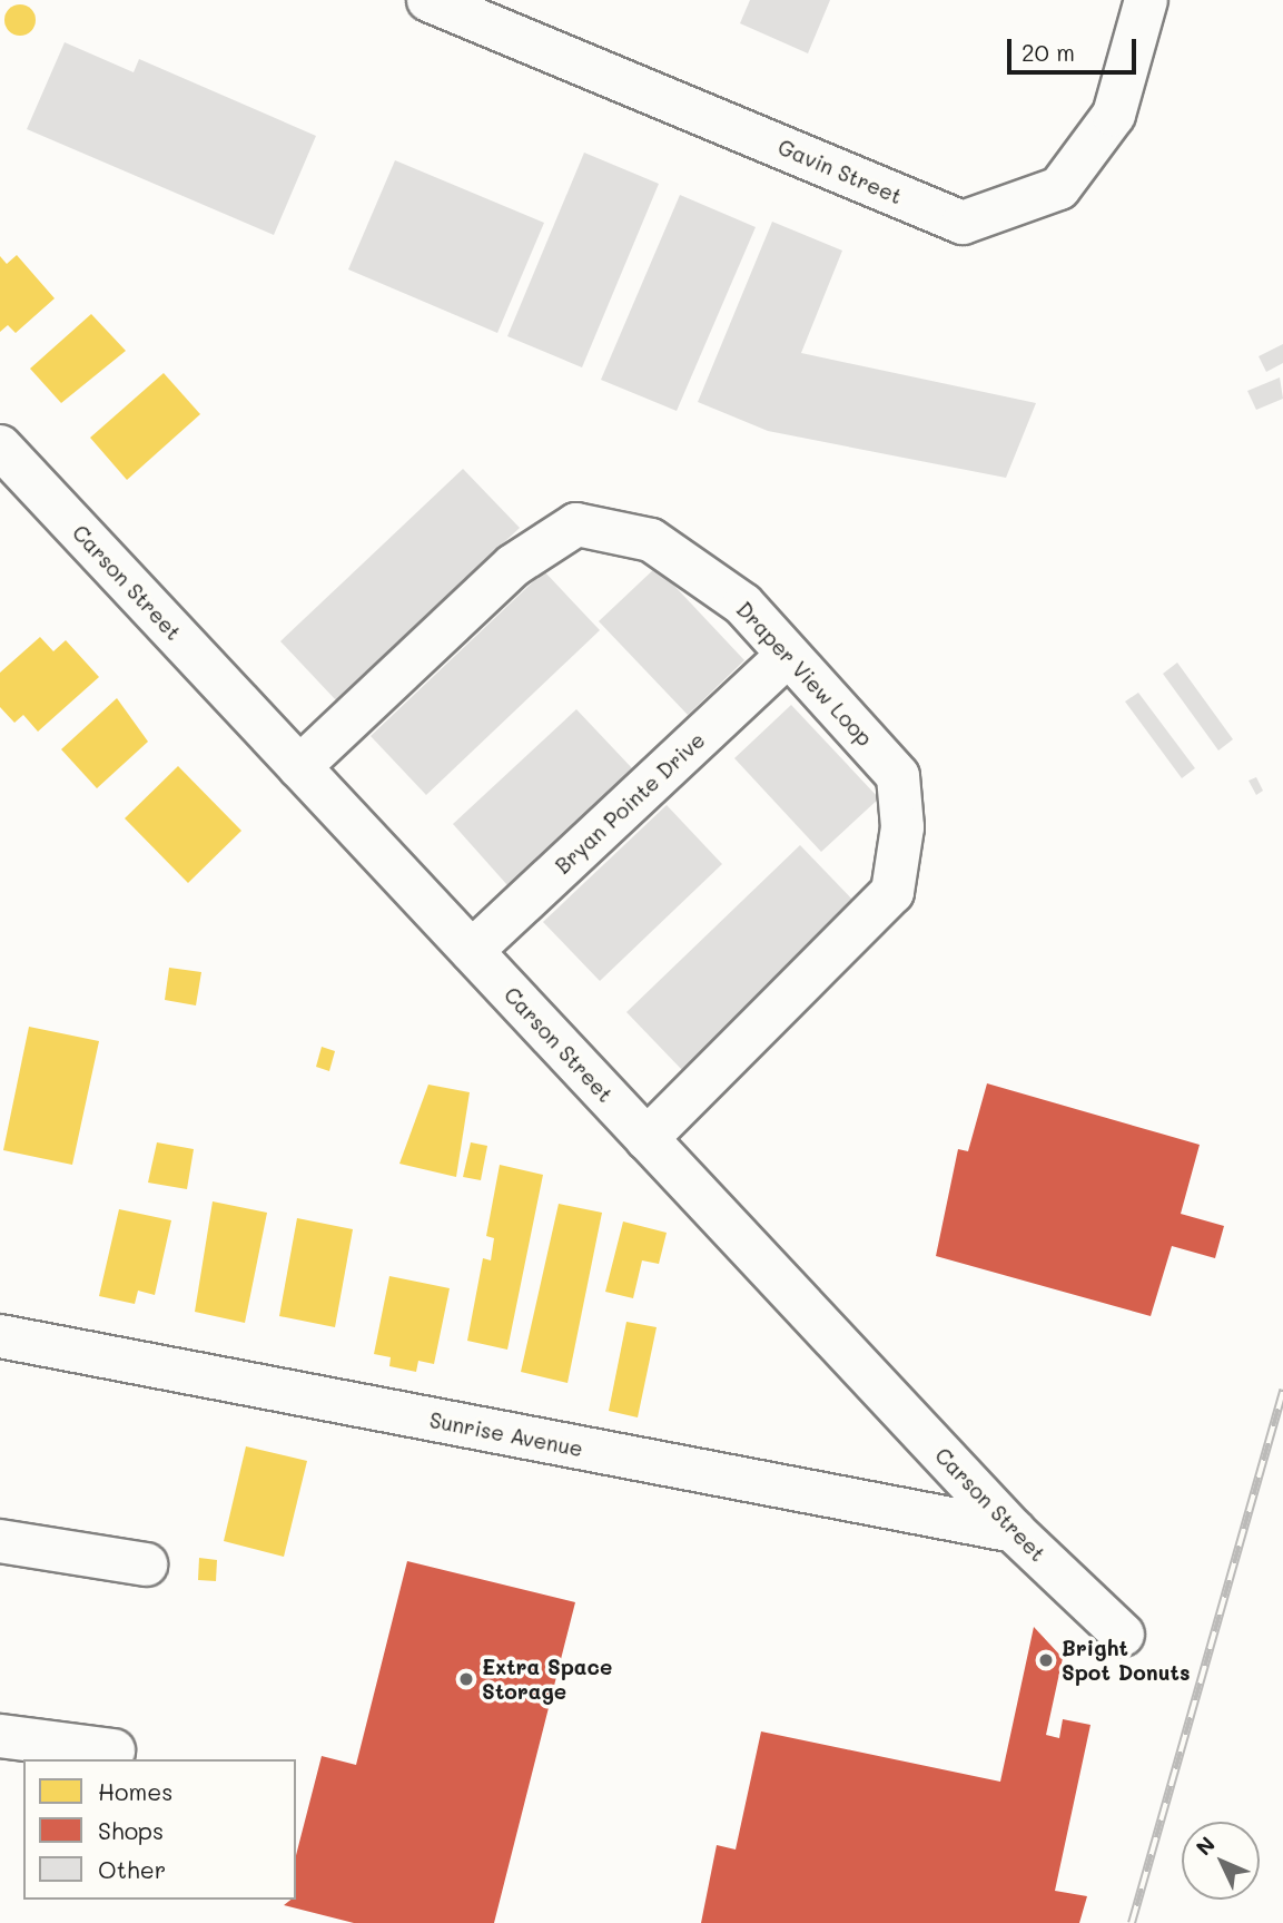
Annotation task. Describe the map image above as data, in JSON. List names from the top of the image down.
{
  "streets": {
    "street": [
      "Gavin Street",
      "Carson Street",
      "Draper View Loop",
      "Bryan Pointe Drive",
      "Sunrise Avenue"
    ]
  },
  "crossings": [
    ["Carson Street", "Draper View Loop"],
    ["Carson Street", "Bryan Pointe Drive"],
    ["Carson Street", "Sunrise Avenue"],
    ["Draper View Loop", "Bryan Pointe Drive"]
  ],
  "places": ["Bright Spot Donuts", "Extra Space Storage"],
  "legend": ["Homes", "Shops", "Other"],
  "scale_bar": "20 m",
  "north": "top left"
}
